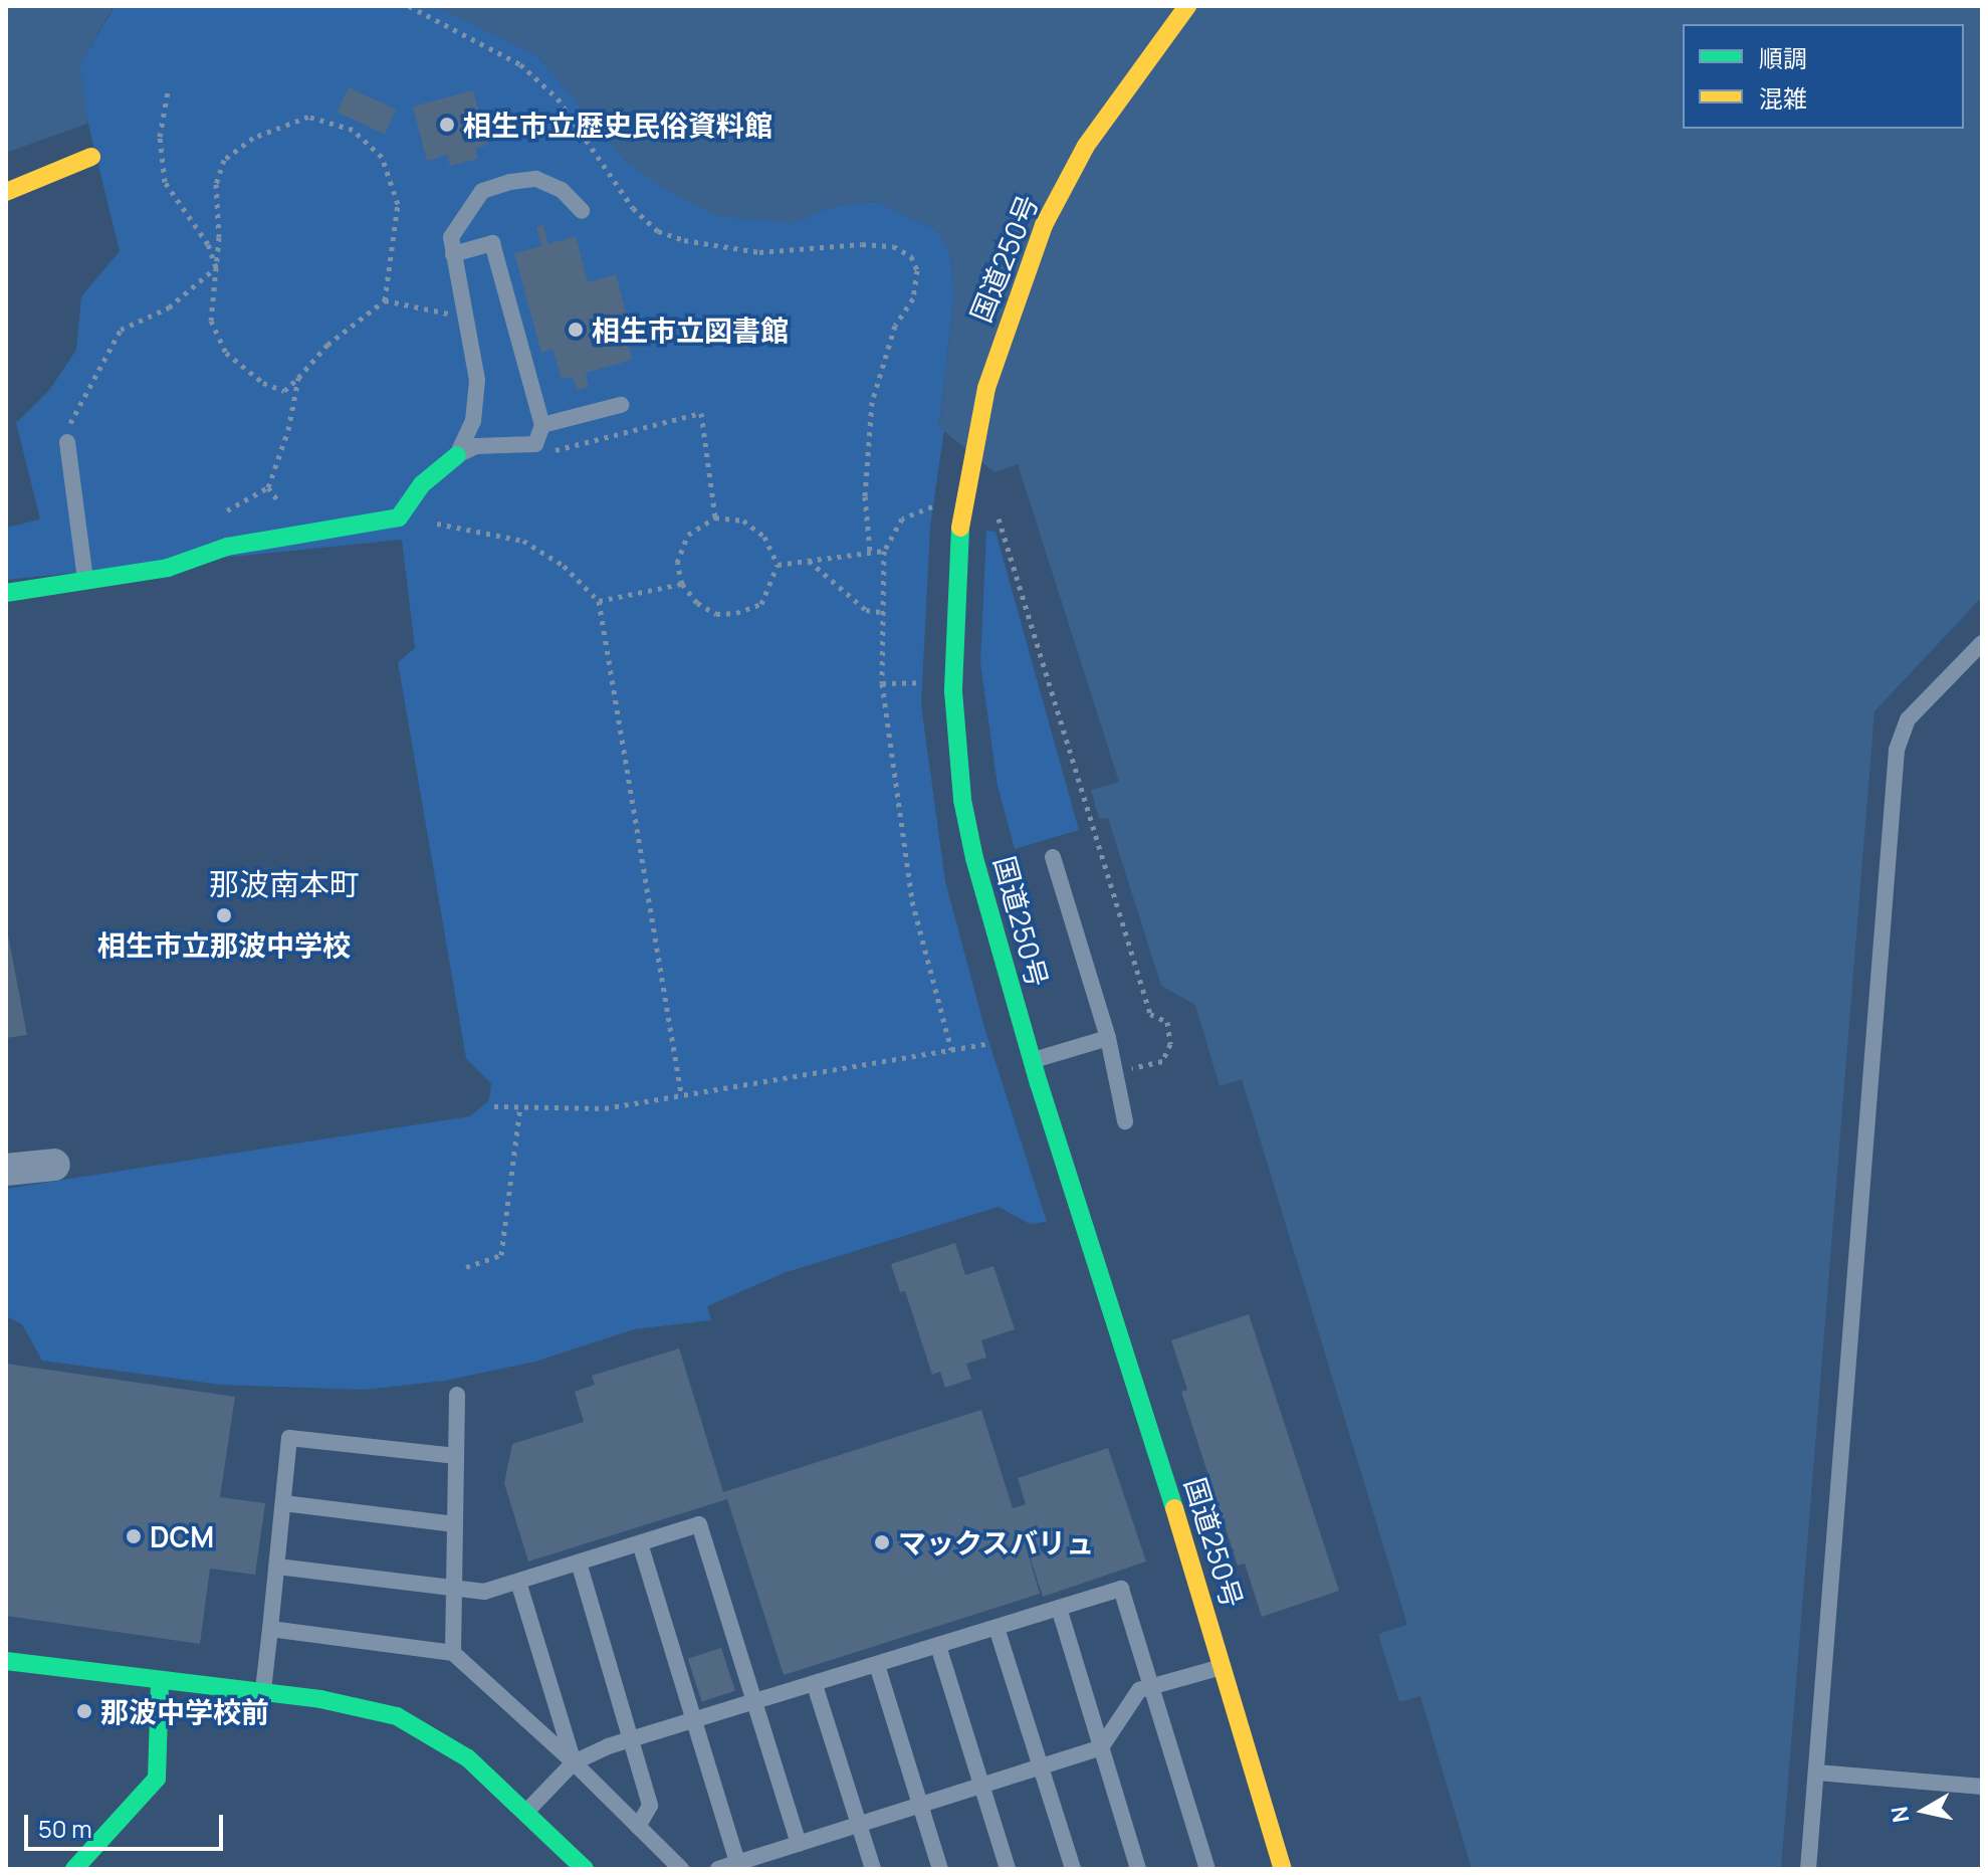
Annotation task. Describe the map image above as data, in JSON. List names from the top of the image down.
{
  "streets": {
    "main road": ["国道250号"]
  },
  "districts": ["那波南本町"],
  "places": [
    "相生市立歴史民俗資料館",
    "相生市立図書館",
    "相生市立那波中学校",
    "DCM",
    "マックスバリュ",
    "那波中学校前"
  ],
  "legend": ["順調", "混雑"],
  "scale_bar": "50 m",
  "north": "left"
}
